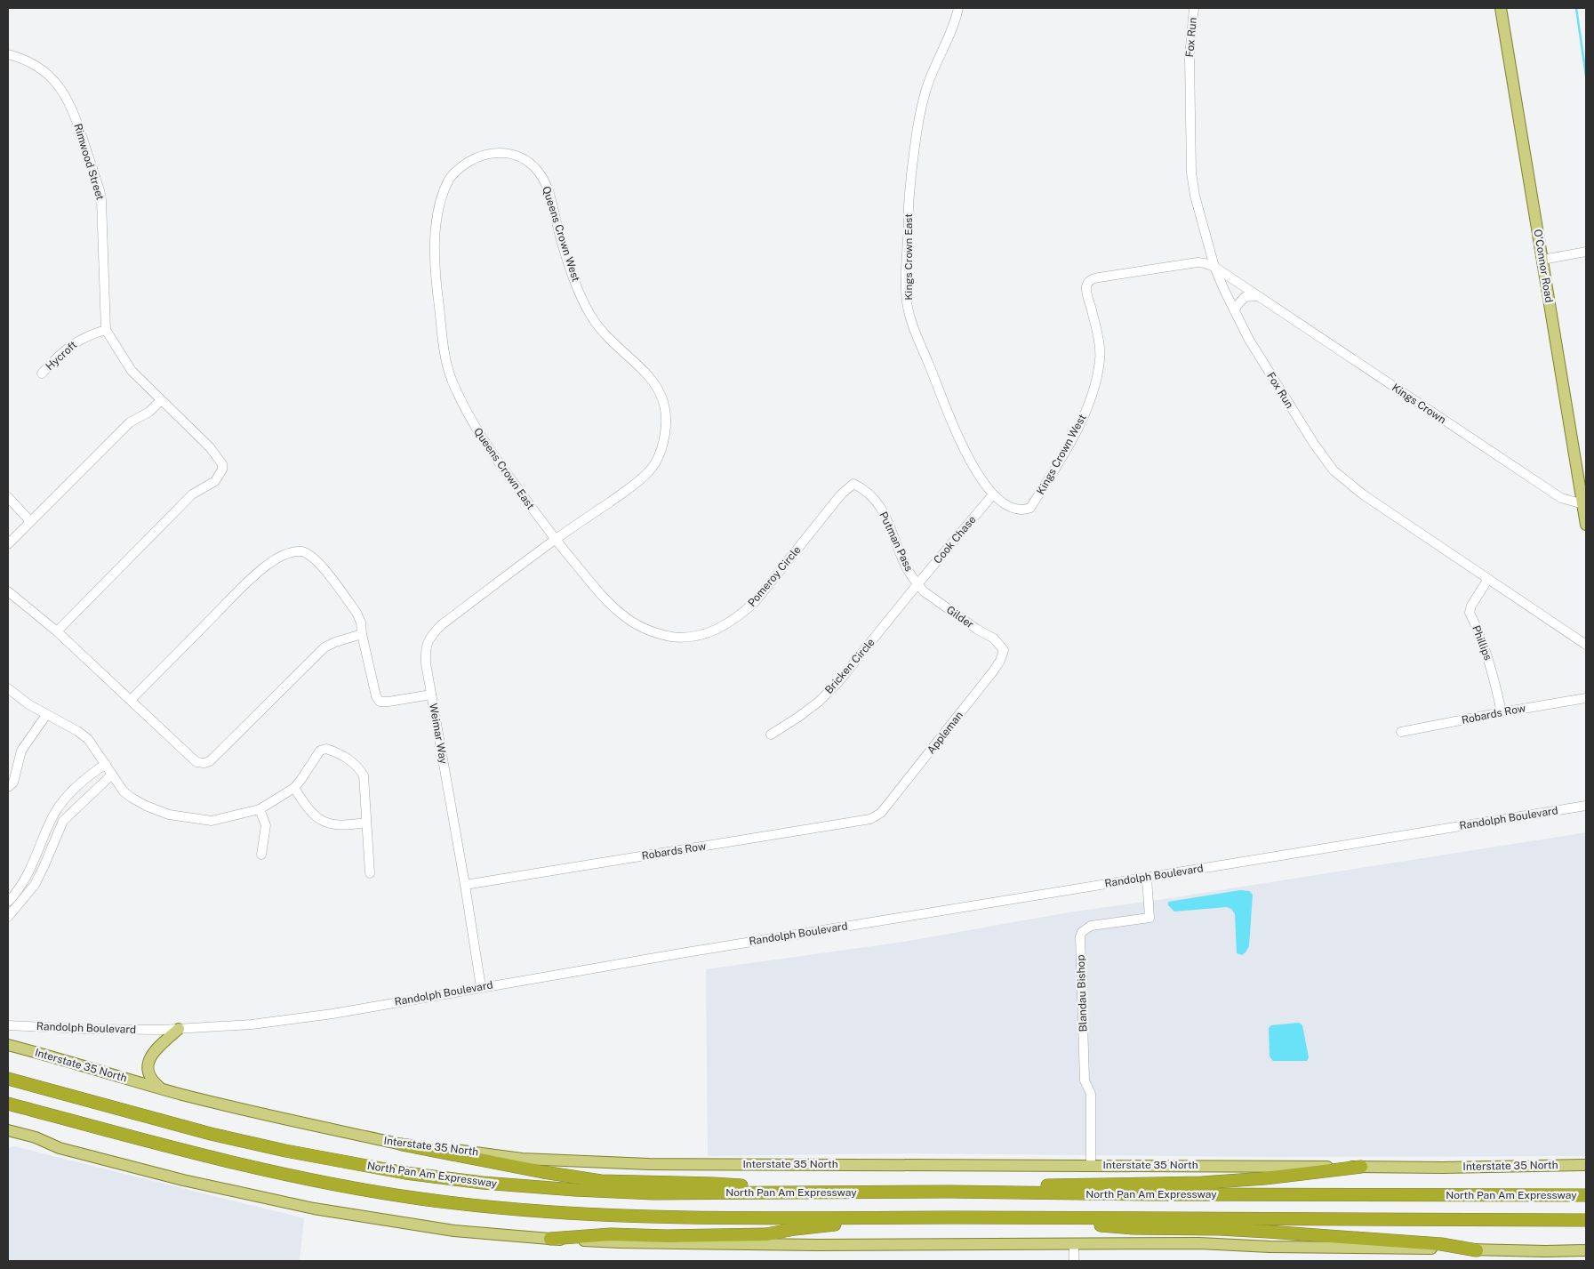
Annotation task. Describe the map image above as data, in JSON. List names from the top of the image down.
{
  "streets": {
    "highway": ["North Pan Am Expressway"],
    "main road": ["O'Connor Road", "Interstate 35 North"],
    "street": [
      "Fox Run",
      "Rimwood Street",
      "Queens Crown West",
      "Kings Crown East",
      "Hycroft",
      "Kings Crown",
      "Kings Crown West",
      "Queens Crown East",
      "Cook Chase",
      "Putman Pass",
      "Pomeroy Circle",
      "Gilder",
      "Phillips",
      "Bricken Circle",
      "Robards Row",
      "Appleman",
      "Weimar Way",
      "Randolph Boulevard",
      "Blandau Bishop"
    ]
  },
  "crossings": [
    ["Fox Run", "Kings Crown"],
    ["Fox Run", "Phillips"],
    ["Rimwood Street", "Hycroft"],
    ["Queens Crown West", "Queens Crown East"],
    ["Queens Crown West", "Pomeroy Circle"],
    ["Queens Crown West", "Weimar Way"],
    ["Kings Crown East", "Kings Crown West"],
    ["Kings Crown East", "Cook Chase"],
    ["O'Connor Road", "Kings Crown"],
    ["Kings Crown", "Kings Crown West"],
    ["Kings Crown West", "Cook Chase"],
    ["Queens Crown East", "Pomeroy Circle"],
    ["Queens Crown East", "Weimar Way"],
    ["Cook Chase", "Putman Pass"],
    ["Cook Chase", "Gilder"],
    ["Cook Chase", "Bricken Circle"],
    ["Putman Pass", "Pomeroy Circle"],
    ["Putman Pass", "Gilder"],
    ["Putman Pass", "Bricken Circle"],
    ["Pomeroy Circle", "Weimar Way"],
    ["Gilder", "Bricken Circle"],
    ["Gilder", "Appleman"],
    ["Phillips", "Robards Row"],
    ["Robards Row", "Appleman"],
    ["Robards Row", "Weimar Way"],
    ["Weimar Way", "Randolph Boulevard"],
    ["Randolph Boulevard", "Blandau Bishop"],
    ["Blandau Bishop", "Interstate 35 North"]
  ]
}
